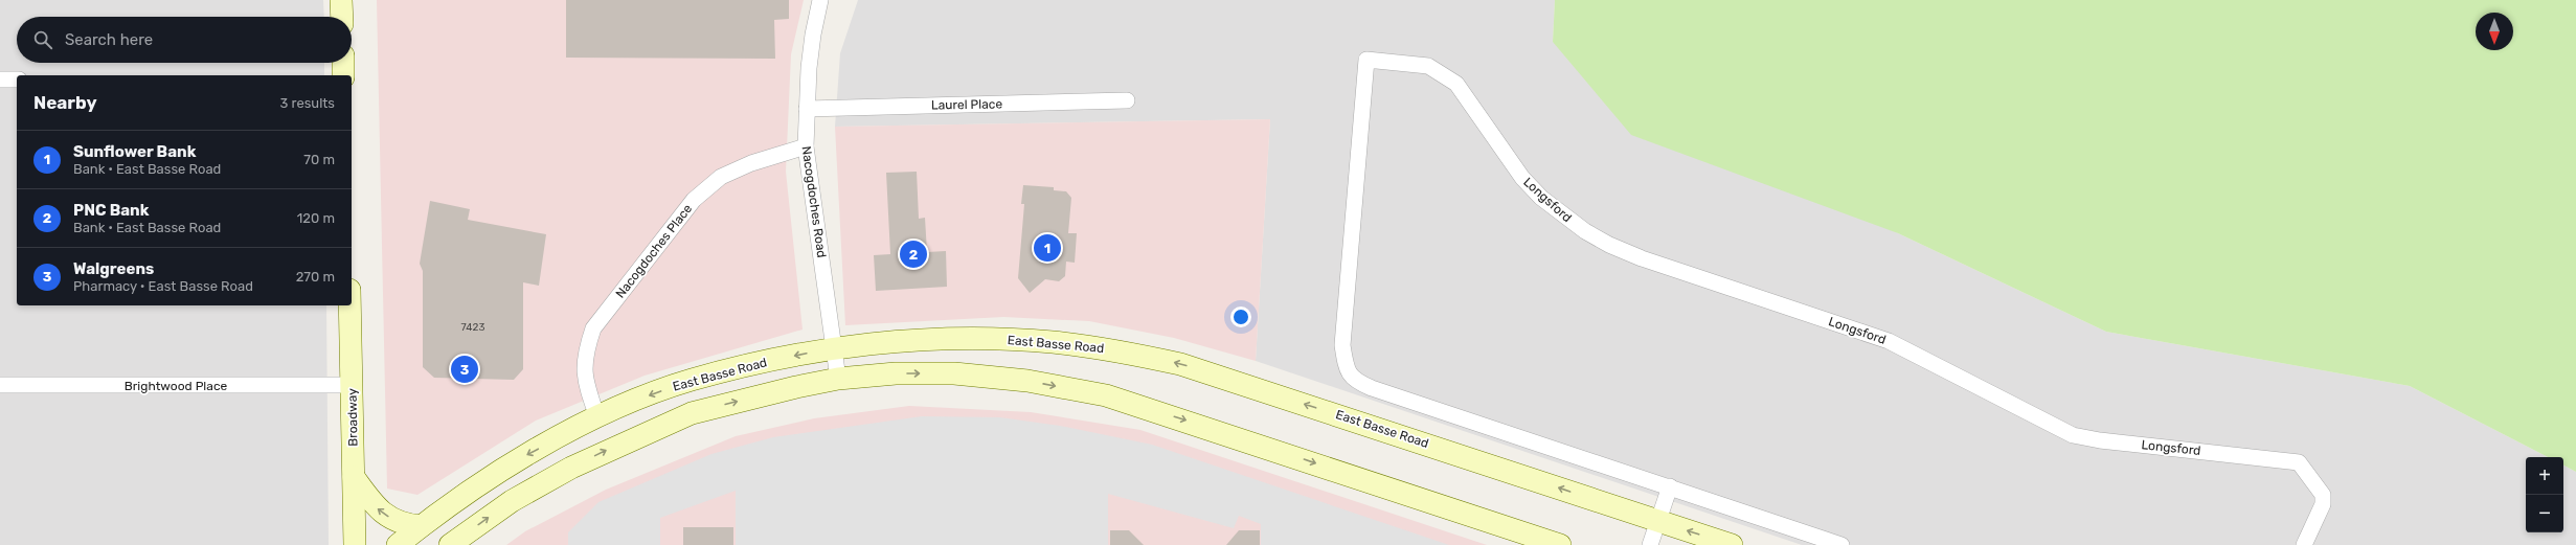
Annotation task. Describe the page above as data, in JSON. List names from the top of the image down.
{
  "streets": {
    "main road": ["East Basse Road", "Broadway"],
    "street": [
      "Laurel Place",
      "Longsford",
      "Nacogdoches Road",
      "Nacogdoches Place",
      "Brightwood Place"
    ]
  },
  "crossings": [
    ["Laurel Place", "Nacogdoches Road"],
    ["Nacogdoches Road", "Nacogdoches Place"],
    ["Nacogdoches Road", "East Basse Road"],
    ["Nacogdoches Place", "East Basse Road"],
    ["Brightwood Place", "Broadway"]
  ],
  "house_numbers": ["7423"],
  "north": "bottom",
  "page": {
    "search": "Search here",
    "heading": ["Nearby", "3 results"],
    "list": [
      {
        "mark": "1",
        "name": "Sunflower Bank",
        "note": "Bank · East Basse Road",
        "value": "70 m"
      },
      {
        "mark": "2",
        "name": "PNC Bank",
        "note": "Bank · East Basse Road",
        "value": "120 m"
      },
      {
        "mark": "3",
        "name": "Walgreens",
        "note": "Pharmacy · East Basse Road",
        "value": "270 m"
      }
    ],
    "pins": ["1", "2", "3"],
    "map_buttons": ["+", "−"]
  }
}
